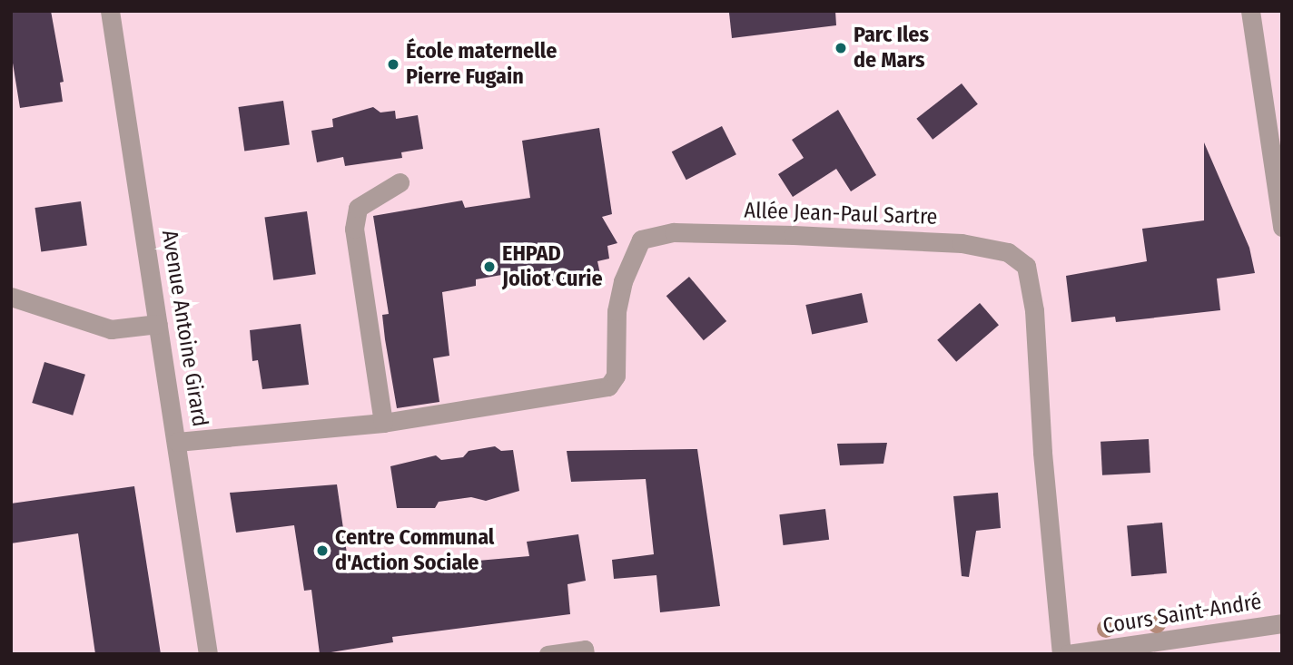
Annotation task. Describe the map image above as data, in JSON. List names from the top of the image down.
{
  "streets": {
    "street": ["Allée Jean-Paul Sartre", "Avenue Antoine Girard", "Cours Saint-André"]
  },
  "places": [
    "Parc Iles de Mars",
    "École maternelle Pierre Fugain",
    "EHPAD Joliot Curie",
    "Centre Communal d'Action Sociale"
  ]
}
